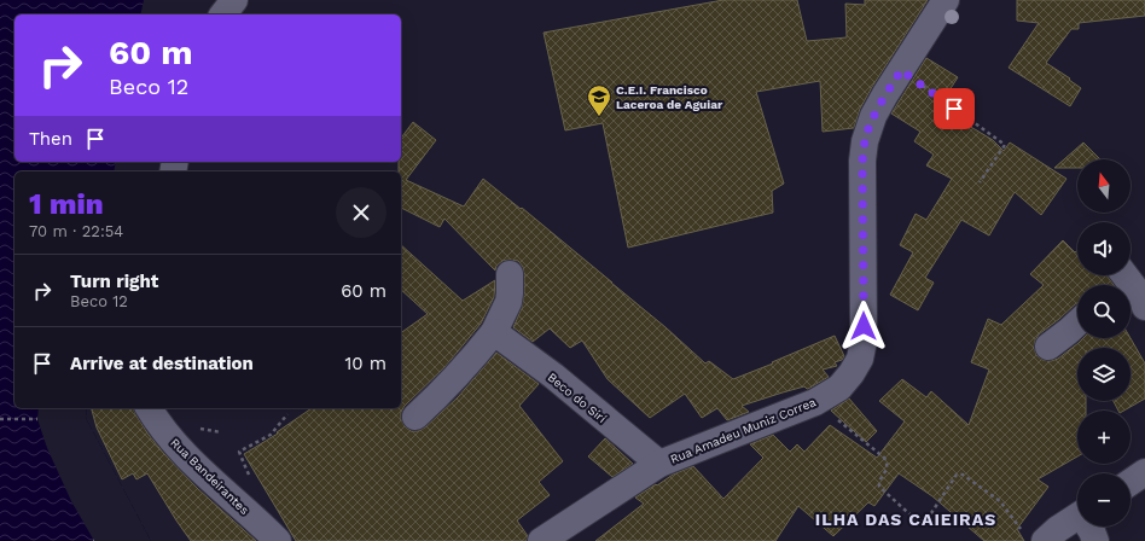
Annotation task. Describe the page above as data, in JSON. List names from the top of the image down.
{
  "streets": {
    "street": ["Beco do Sirí", "Rua Amadeu Muniz Correa", "Rua Bandeirantes"]
  },
  "crossings": [
    ["Beco do Sirí", "Rua Amadeu Muniz Correa"]
  ],
  "districts": ["ILHA DAS CAIEIRAS"],
  "places": {
    "school or university": ["C.E.I. Francisco Laceroa de Aguiar"]
  },
  "north": "top",
  "page": {
    "turn": ["60 m", "Beco 12"],
    "then": "Then",
    "map_buttons": ["+", "−"],
    "heading": ["1 min", "70 m · 22:54"],
    "list": [
      {
        "name": "Turn right",
        "note": "Beco 12",
        "value": "60 m"
      },
      {
        "name": "Arrive at destination",
        "value": "10 m"
      }
    ]
  }
}
